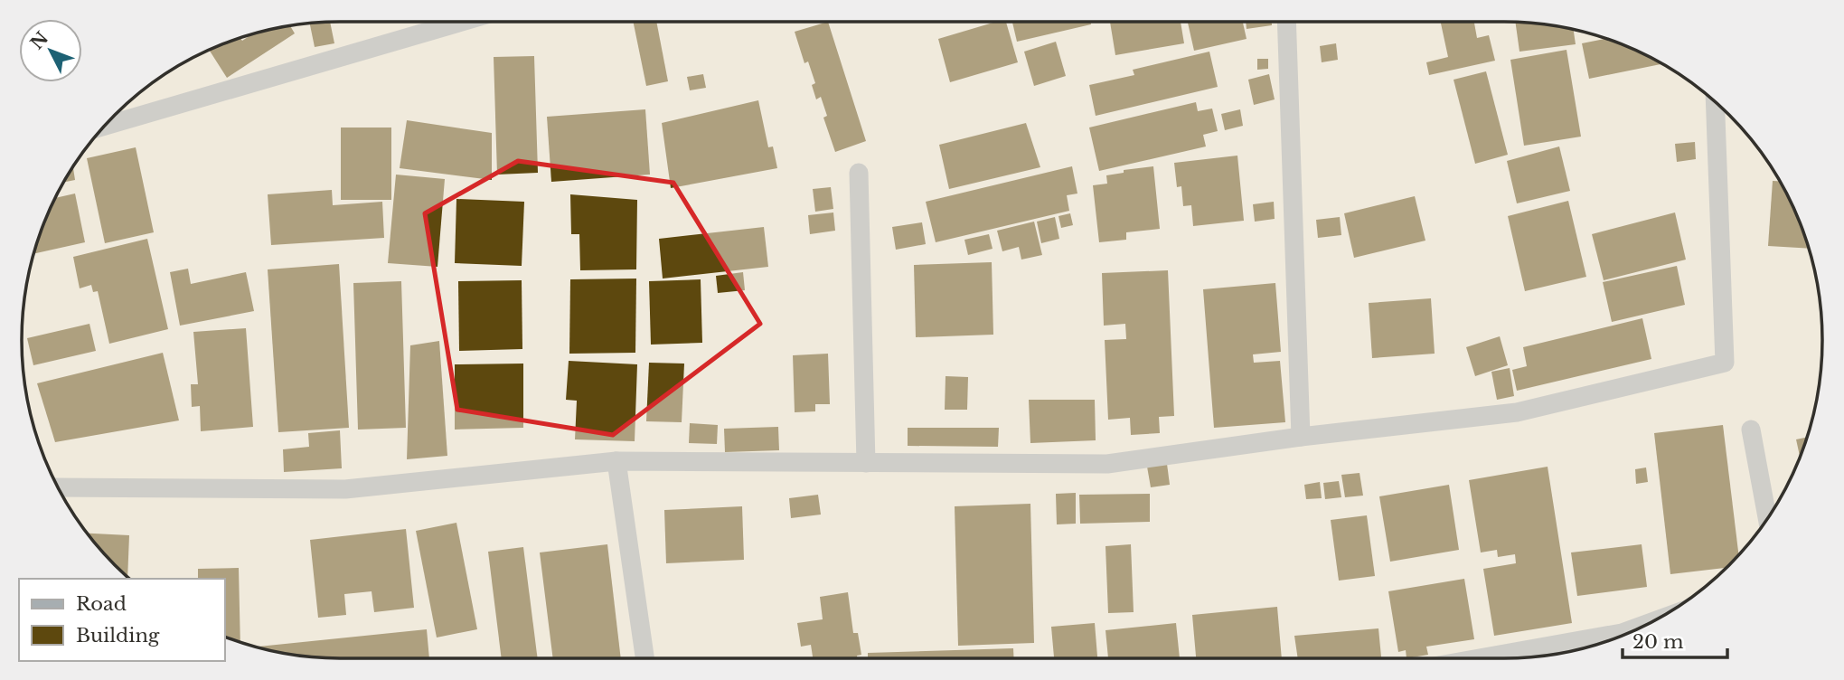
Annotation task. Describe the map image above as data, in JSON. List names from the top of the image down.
{
  "legend": ["Road", "Building"],
  "scale_bar": "20 m",
  "north": "top left"
}
